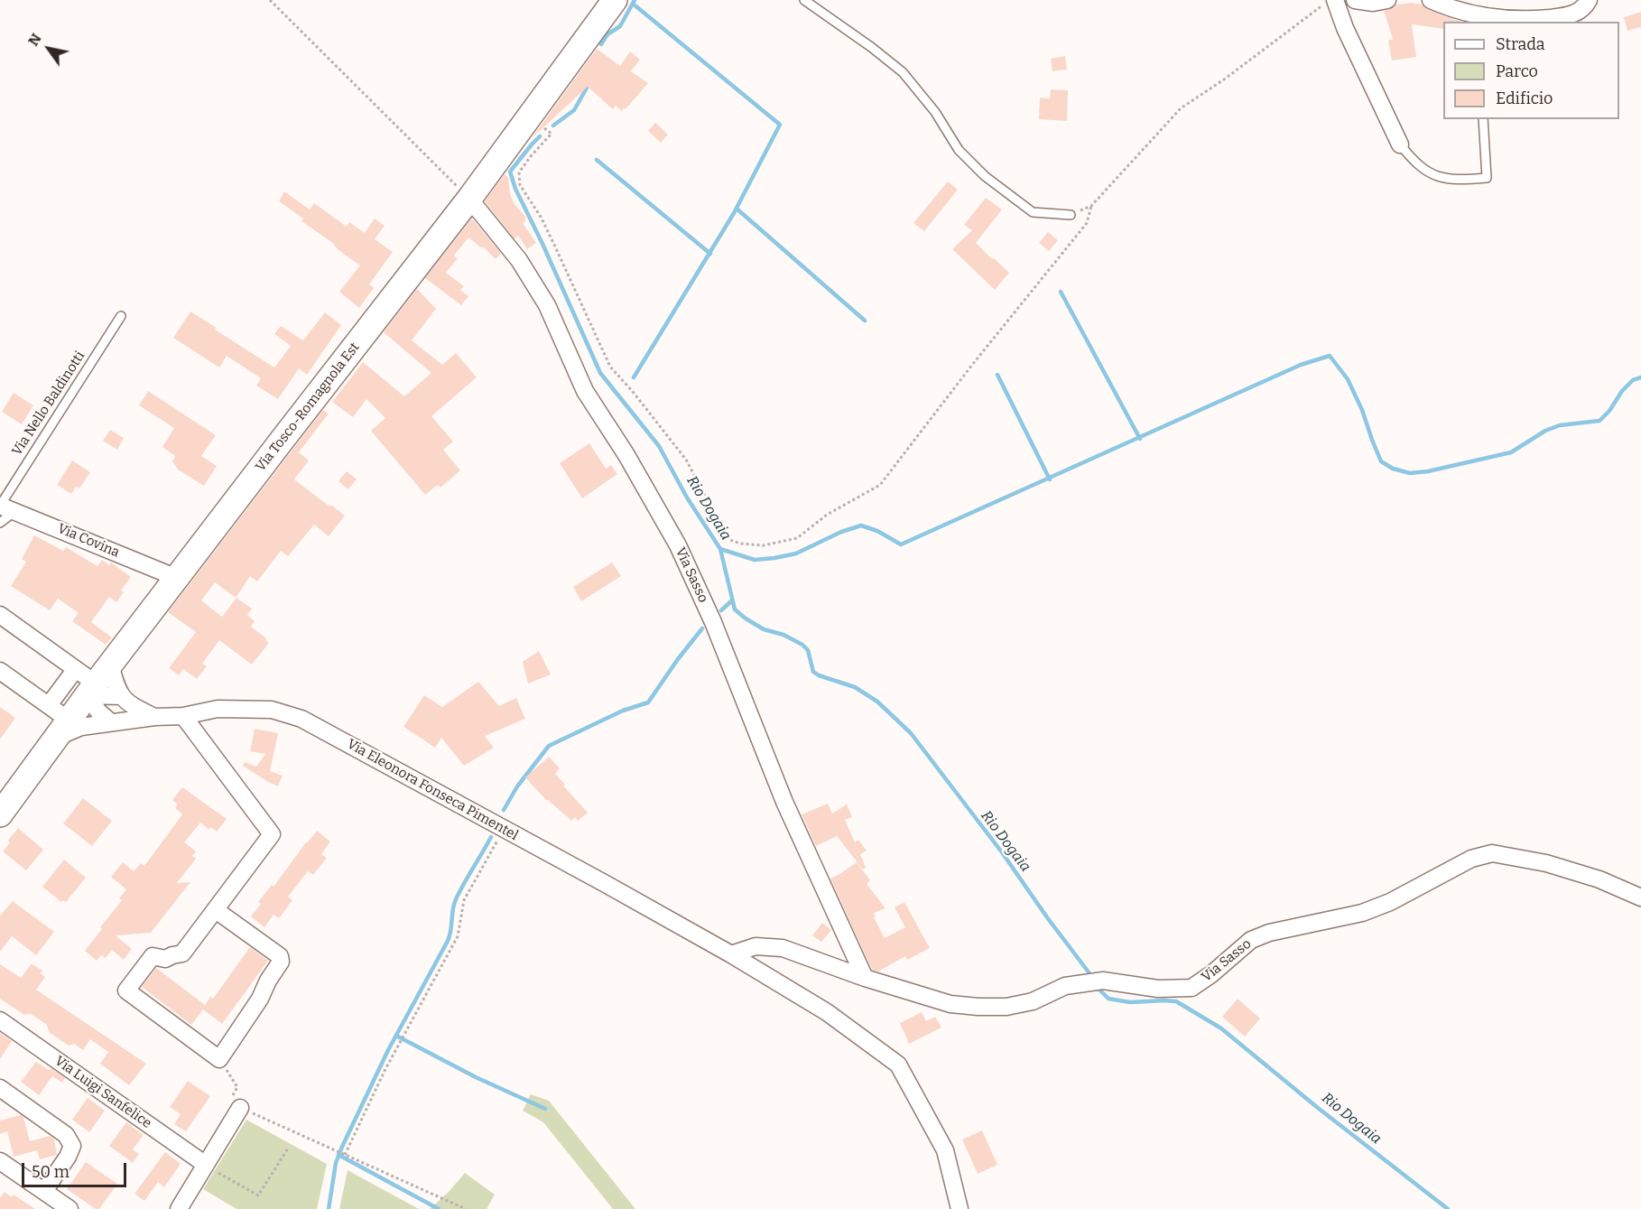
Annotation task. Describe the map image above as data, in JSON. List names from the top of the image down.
{
  "streets": {
    "main road": ["Via Tosco-Romagnola Est"],
    "street": [
      "Via Covina",
      "Via Sasso",
      "Via Eleonora Fonseca Pimentel",
      "Via Luigi Sanfelice"
    ],
    "lane": ["Via Nello Baldinotti"]
  },
  "crossings": [
    ["Via Nello Baldinotti", "Via Covina"],
    ["Via Tosco-Romagnola Est", "Via Covina"],
    ["Via Tosco-Romagnola Est", "Via Sasso"],
    ["Via Tosco-Romagnola Est", "Via Eleonora Fonseca Pimentel"],
    ["Via Sasso", "Via Eleonora Fonseca Pimentel"]
  ],
  "water": ["Rio Dogaia"],
  "legend": ["Strada", "Parco", "Edificio"],
  "scale_bar": "50 m",
  "north": "top left"
}
